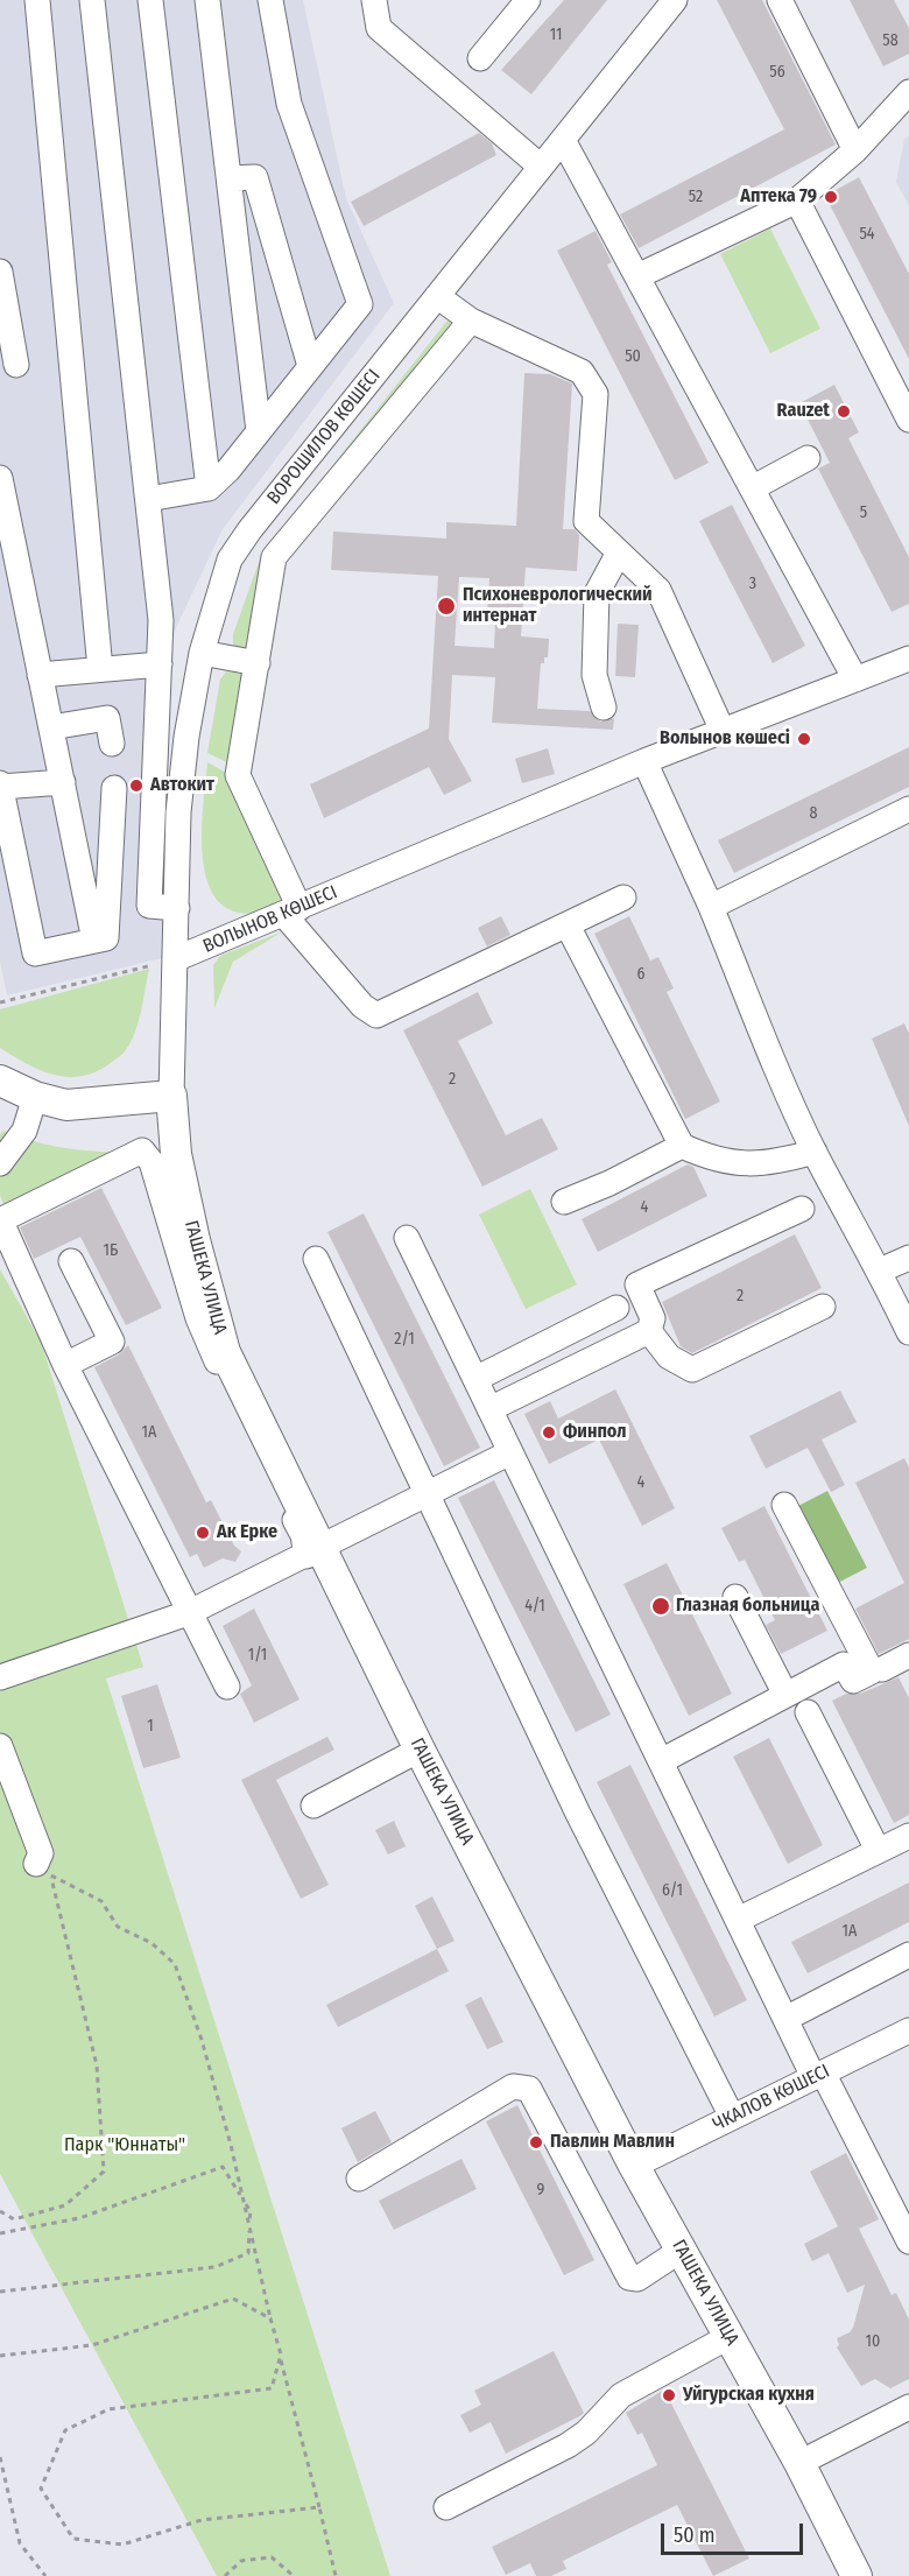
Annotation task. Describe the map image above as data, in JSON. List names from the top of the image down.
{
  "streets": {
    "main road": ["ГАШЕКА УЛИЦА"],
    "street": ["ВОРОШИЛОВ КӨШЕСІ", "ВОЛЫНОВ КӨШЕСІ", "ЧКАЛОВ КӨШЕСІ"]
  },
  "crossings": [
    ["ВОРОШИЛОВ КӨШЕСІ", "ВОЛЫНОВ КӨШЕСІ"],
    ["ВОРОШИЛОВ КӨШЕСІ", "ГАШЕКА УЛИЦА"],
    ["ВОЛЫНОВ КӨШЕСІ", "ГАШЕКА УЛИЦА"],
    ["ГАШЕКА УЛИЦА", "ЧКАЛОВ КӨШЕСІ"]
  ],
  "parks": ["Парк \"Юннаты\""],
  "places": [
    "Аптека 79",
    "Rauzet",
    "Психоневрологический интернат",
    "Волынов көшесі",
    "Автокит",
    "Финпол",
    "Ак Ерке",
    "Глазная больница",
    "Павлин Мавлин",
    "Уйгурская кухня"
  ],
  "house_numbers": [
    "11",
    "58",
    "56",
    "52",
    "54",
    "50",
    "5",
    "3",
    "8",
    "6",
    "2",
    "4",
    "1Б",
    "2",
    "2/1",
    "1А",
    "4",
    "4/1",
    "1/1",
    "1",
    "6/1",
    "1А",
    "9",
    "10"
  ],
  "scale_bar": "50 m"
}
